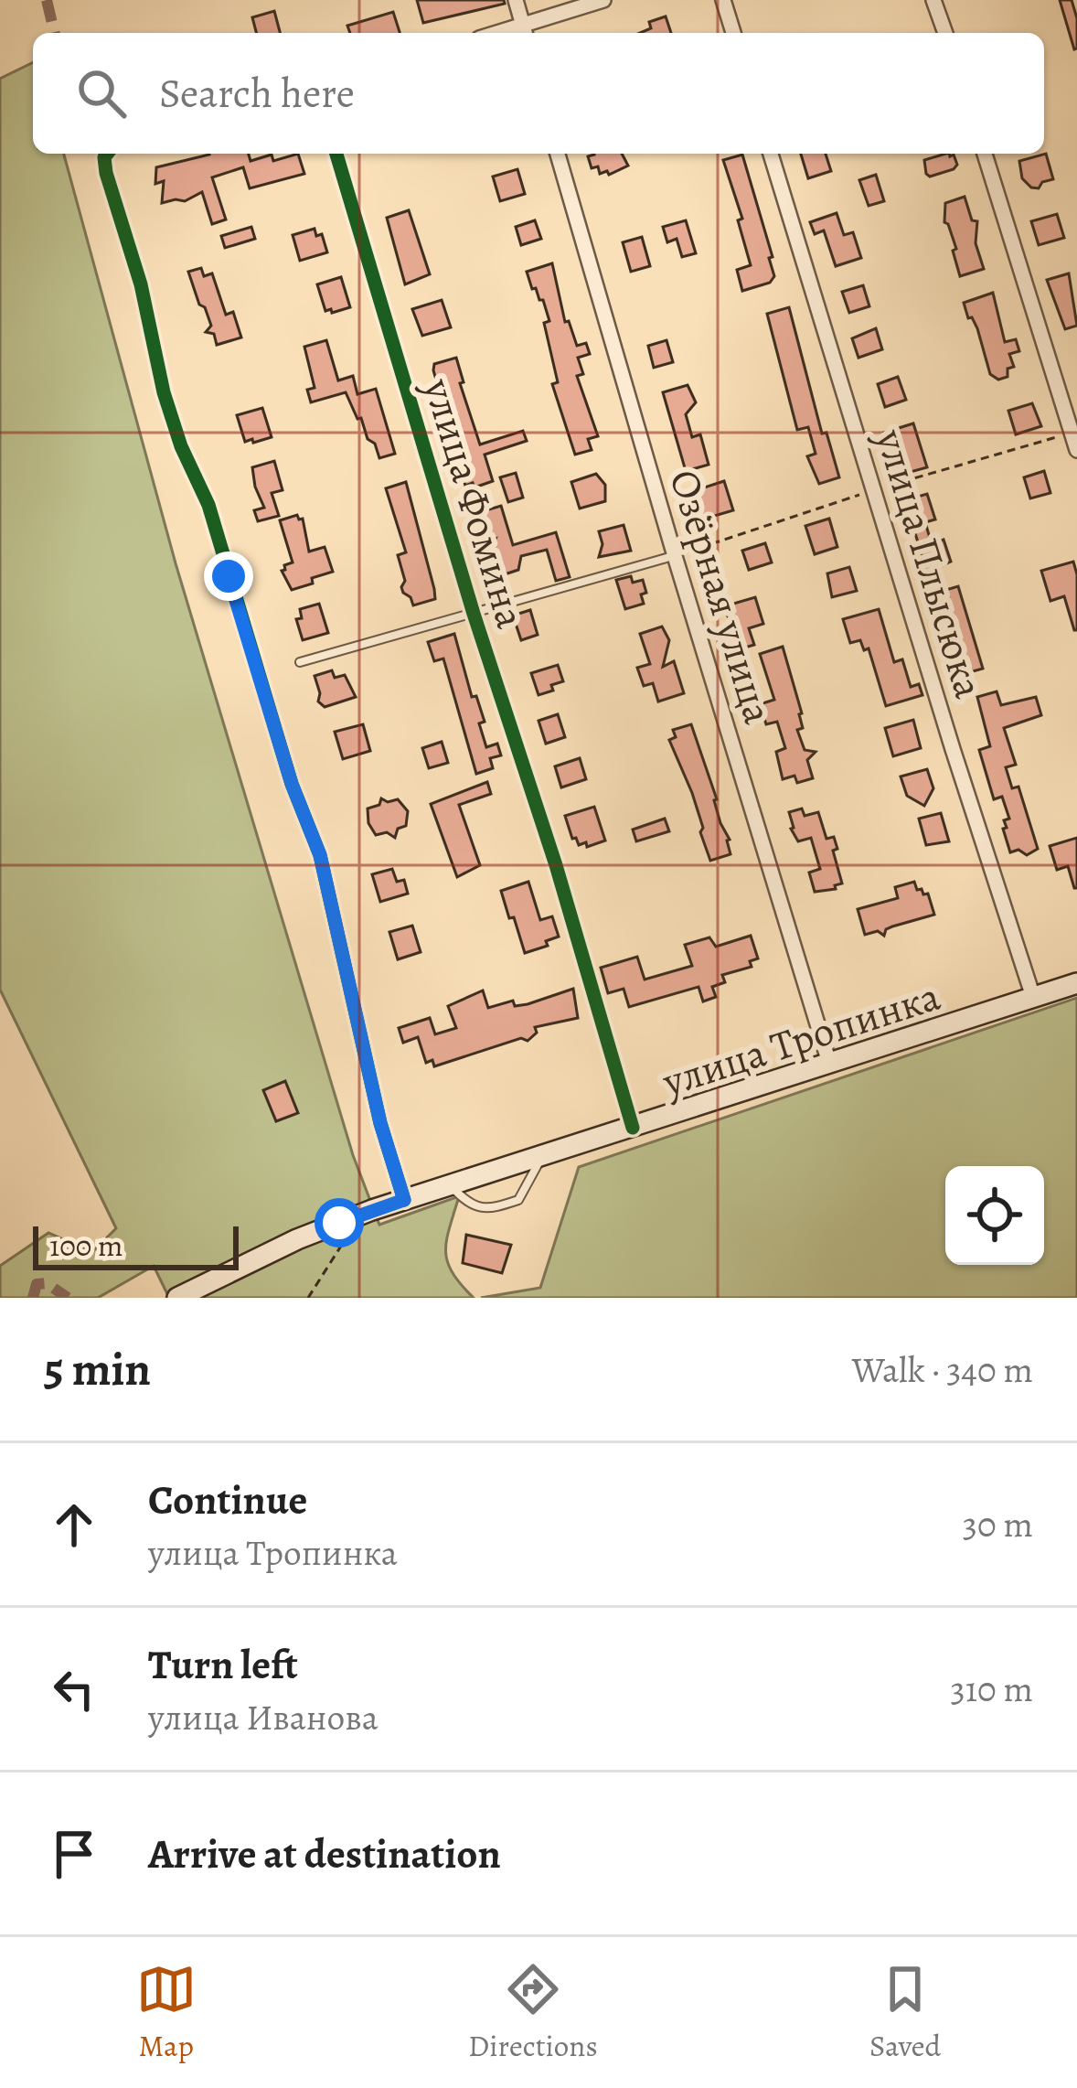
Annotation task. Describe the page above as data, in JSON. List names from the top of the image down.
{
  "streets": {
    "main road": ["улица Тропинка"],
    "street": ["улица Фомина", "улица Плысюка", "Озёрная улица"]
  },
  "crossings": [
    ["улица Фомина", "улица Тропинка"],
    ["улица Плысюка", "улица Тропинка"],
    ["Озёрная улица", "улица Тропинка"]
  ],
  "scale_bar": "100 m",
  "page": {
    "search": "Search here",
    "scale": "100 m",
    "heading": ["5 min", "Walk · 340 m"],
    "list": [
      ["Continue", "улица Тропинка", "30 m"],
      ["Turn left", "улица Иванова", "310 m"],
      "Arrive at destination"
    ],
    "nav": ["Map", "Directions", "Saved"]
  }
}
